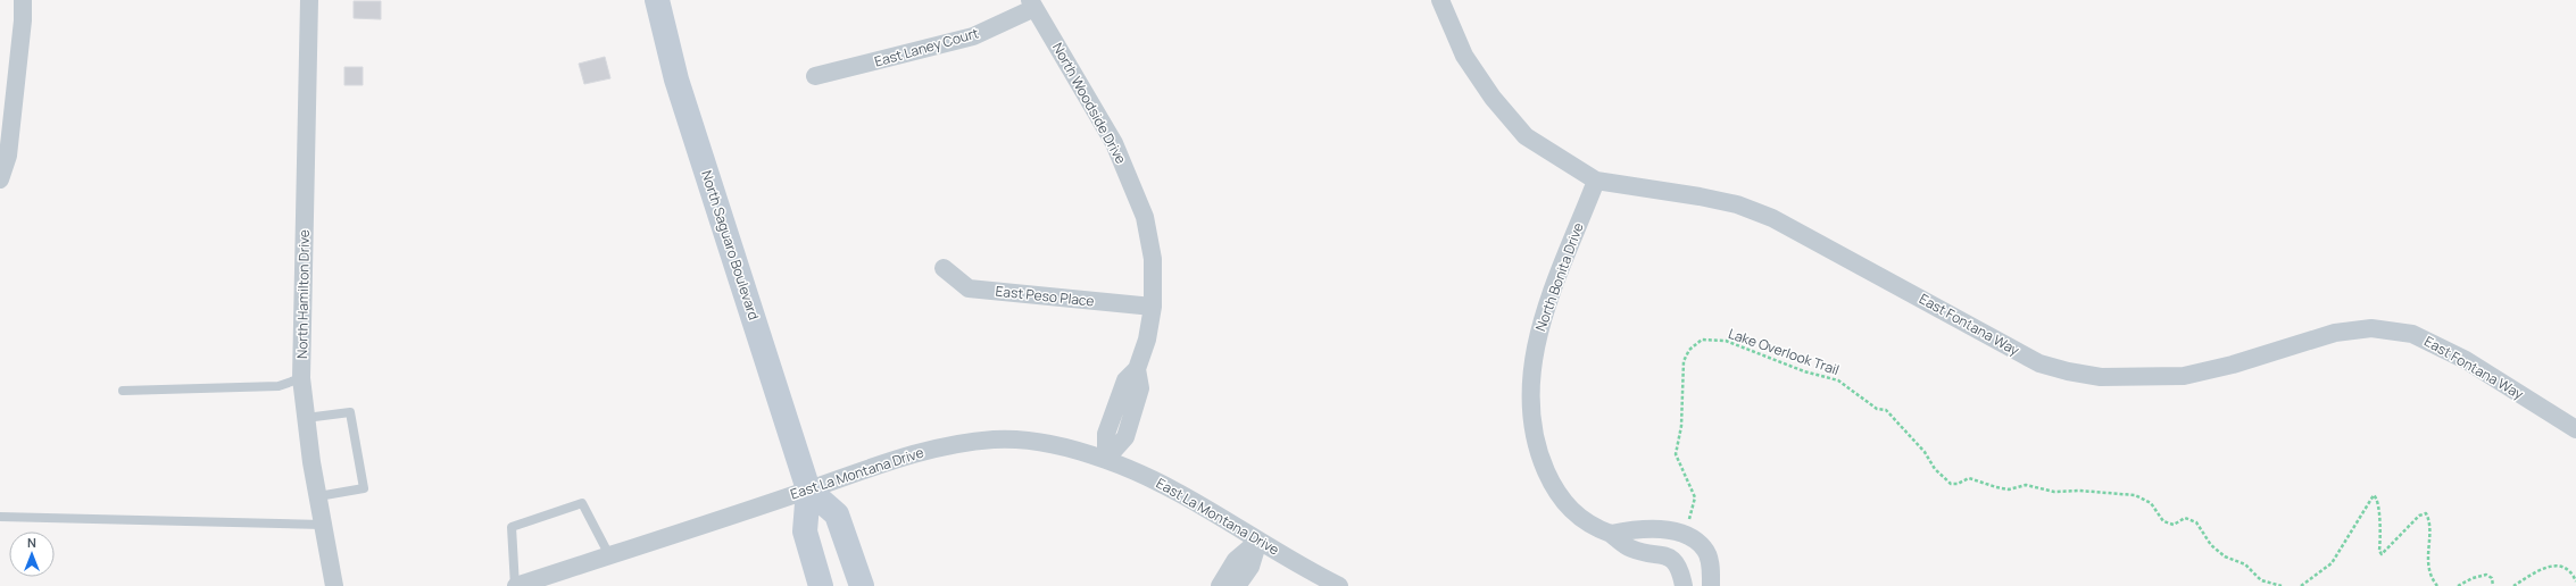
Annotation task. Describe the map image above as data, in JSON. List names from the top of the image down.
{
  "streets": {
    "main road": ["North Saguaro Boulevard"],
    "street": [
      "East Laney Court",
      "North Woodside Drive",
      "North Bonita Drive",
      "North Hamilton Drive",
      "East Peso Place",
      "East Fontana Way",
      "East La Montana Drive"
    ],
    "path": ["Lake Overlook Trail"]
  },
  "crossings": [
    ["East Laney Court", "North Woodside Drive"],
    ["North Woodside Drive", "East Peso Place"],
    ["North Woodside Drive", "East La Montana Drive"],
    ["North Saguaro Boulevard", "East La Montana Drive"],
    ["North Bonita Drive", "East Fontana Way"]
  ],
  "north": "top"
}
